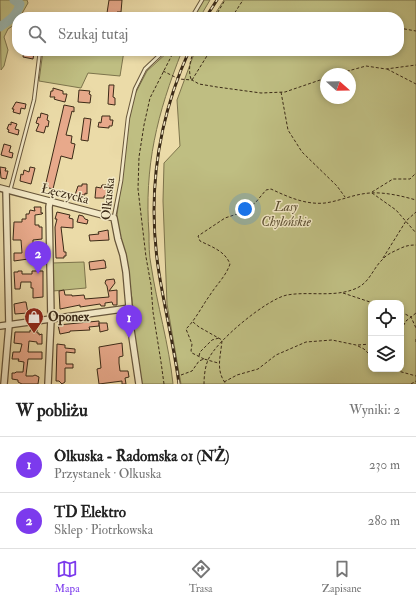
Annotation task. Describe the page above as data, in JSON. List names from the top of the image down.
{
  "streets": {
    "street": ["Łęczycka", "Olkuska"]
  },
  "crossings": [
    ["Łęczycka", "Olkuska"]
  ],
  "parks": ["Lasy Chylońskie"],
  "places": {
    "shop": ["Oponex"]
  },
  "north": "right",
  "page": {
    "search": "Szukaj tutaj",
    "pins": ["2", "1"],
    "heading": ["W pobliżu", "Wyniki: 2"],
    "list": [
      {
        "mark": "1",
        "name": "Olkuska - Radomska 01 (NŻ)",
        "note": "Przystanek · Olkuska",
        "value": "230 m"
      },
      {
        "mark": "2",
        "name": "TD Elektro",
        "note": "Sklep · Piotrkowska",
        "value": "280 m"
      }
    ],
    "nav": ["Mapa", "Trasa", "Zapisane"]
  }
}
